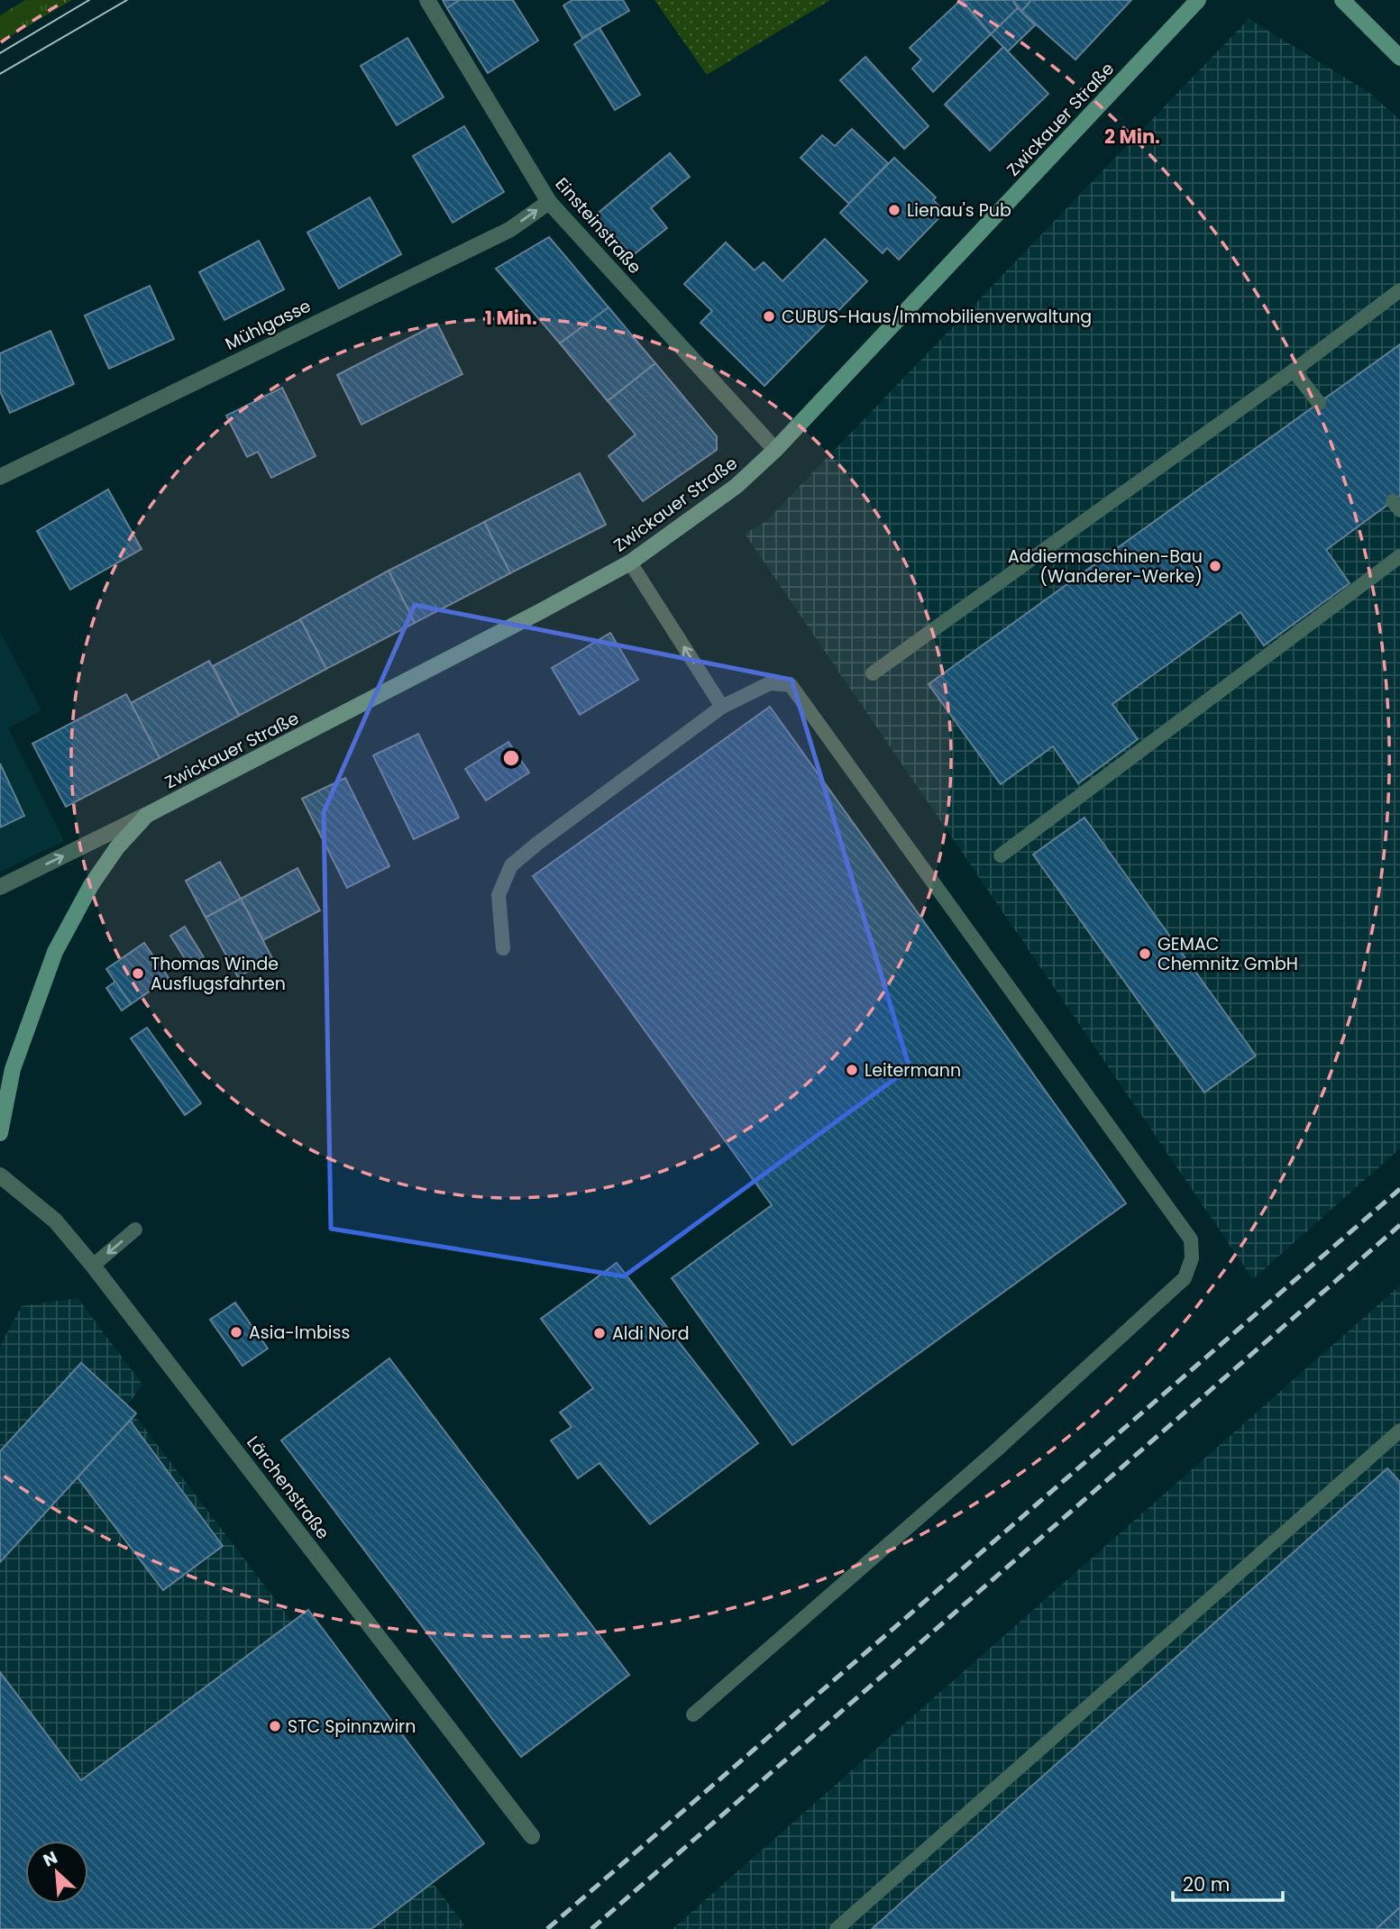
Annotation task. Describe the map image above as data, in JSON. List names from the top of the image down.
{
  "streets": {
    "main road": ["Zwickauer Straße"],
    "street": ["Einsteinstraße", "Mühlgasse", "Lärchenstraße"]
  },
  "crossings": [
    ["Zwickauer Straße", "Einsteinstraße"],
    ["Einsteinstraße", "Mühlgasse"]
  ],
  "one_way": ["Mühlgasse"],
  "places": [
    "Lienau's Pub",
    "CUBUS-Haus/Immobilienverwaltung",
    "Addiermaschinen-Bau (Wanderer-Werke)",
    "GEMAC Chemnitz GmbH",
    "Thomas Winde Ausflugsfahrten",
    "Leitermann",
    "Asia-Imbiss",
    "Aldi Nord",
    "STC Spinnzwirn"
  ],
  "scale_bar": "20 m",
  "north": "top left",
  "rings": ["2 Min.", "1 Min."]
}
